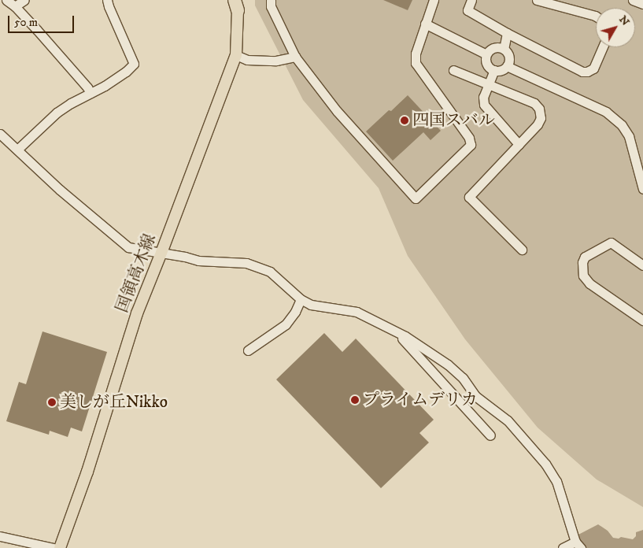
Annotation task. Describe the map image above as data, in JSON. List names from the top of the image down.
{
  "streets": {
    "main road": ["国領高木線"]
  },
  "places": ["四国スバル", "プライムデリカ", "美しが丘Nikko"],
  "scale_bar": "50 m",
  "north": "top right"
}
